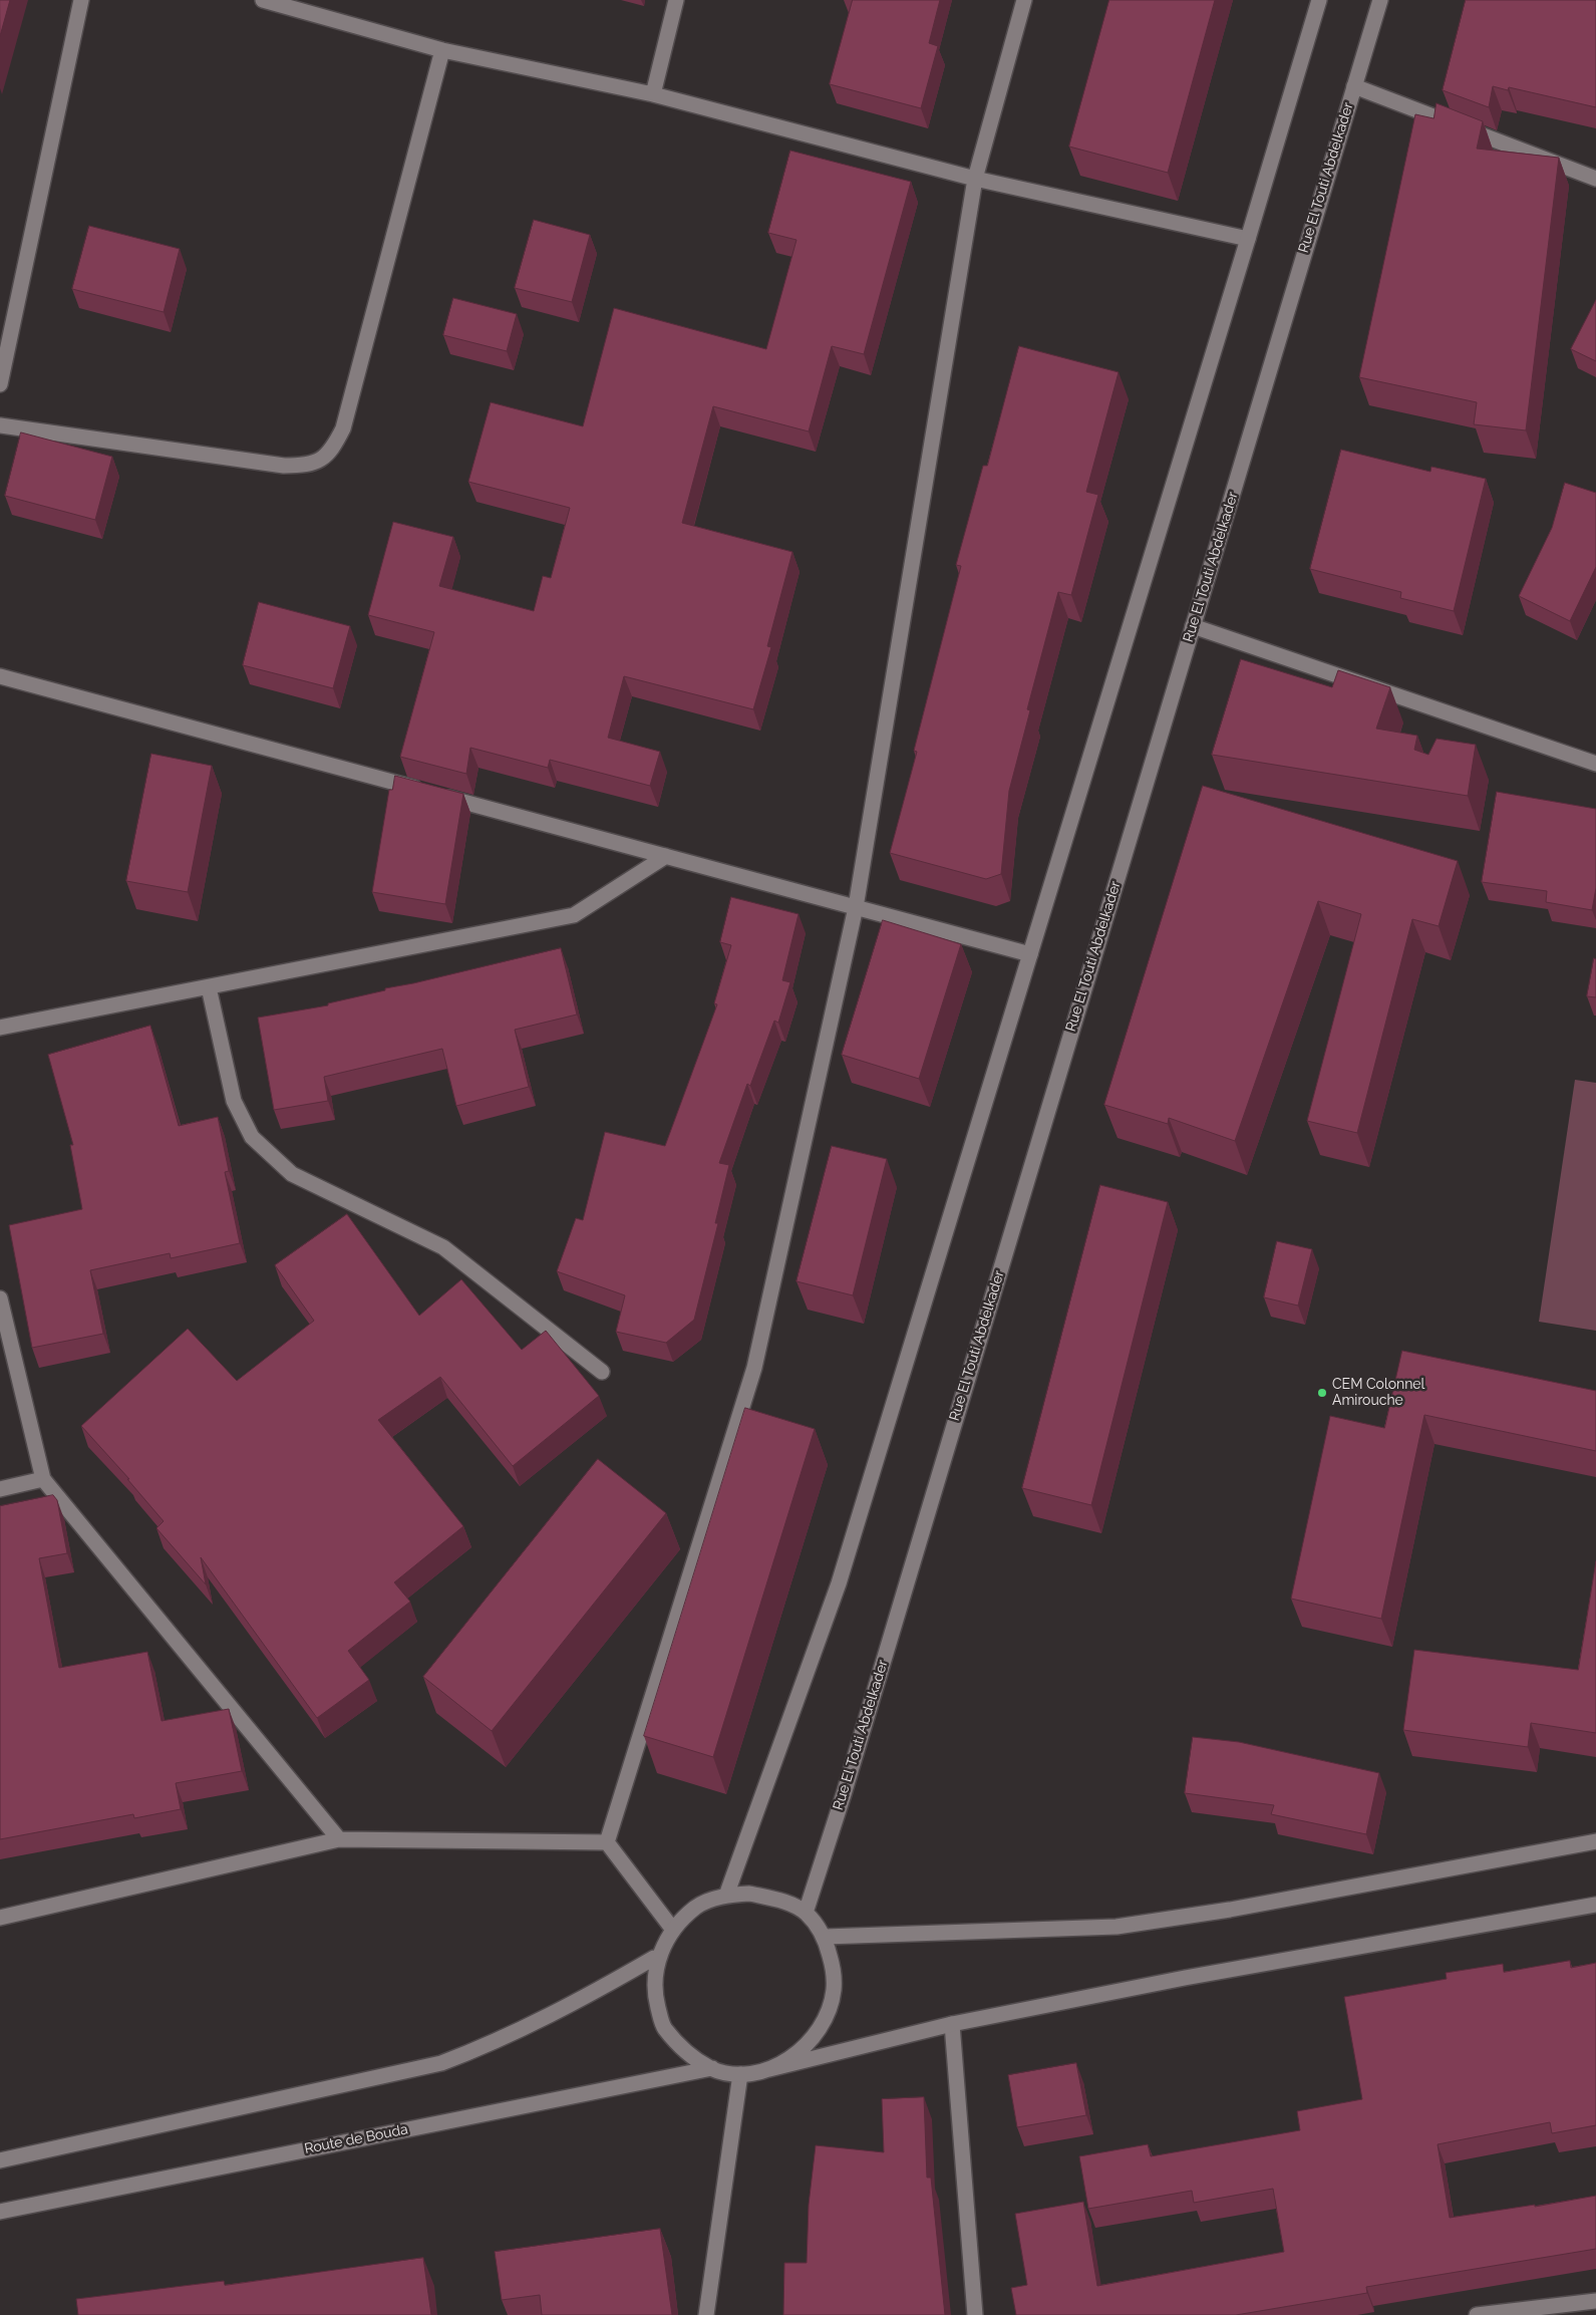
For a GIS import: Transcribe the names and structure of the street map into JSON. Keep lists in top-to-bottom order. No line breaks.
{"streets":{"street":["Rue El Touti Abdelkader","Route de Bouda"]},"places":["CEM Colonnel Amirouche"]}
